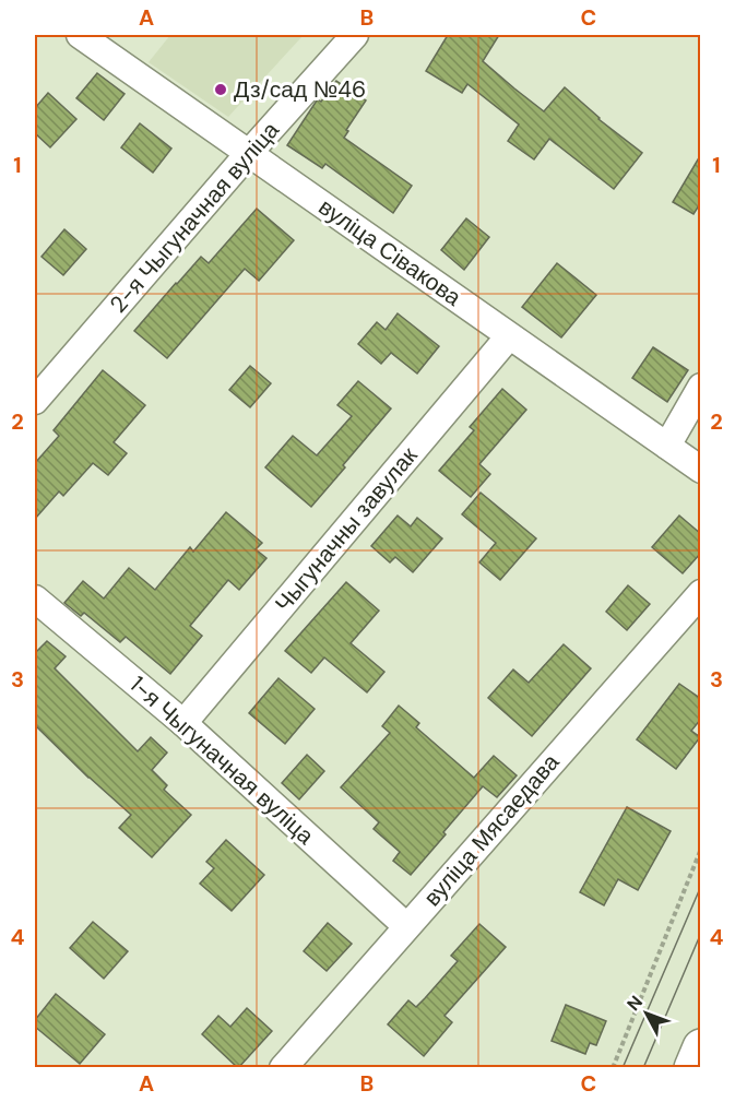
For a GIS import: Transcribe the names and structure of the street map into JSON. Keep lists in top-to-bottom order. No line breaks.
{"streets":{"street":["2-я Чыгуначная вуліца","вуліца Сівакова","Чыгуначны завулак","1-я Чыгуначная вуліца","вуліца Мясаедава"]},"crossings":[["2-я Чыгуначная вуліца","вуліца Сівакова"],["вуліца Сівакова","Чыгуначны завулак"],["Чыгуначны завулак","1-я Чыгуначная вуліца"],["1-я Чыгуначная вуліца","вуліца Мясаедава"]],"places":["Дз/сад №46"],"north":"top left","grid":{"columns":["A","B","C"],"rows":["1","2","3","4"]}}
